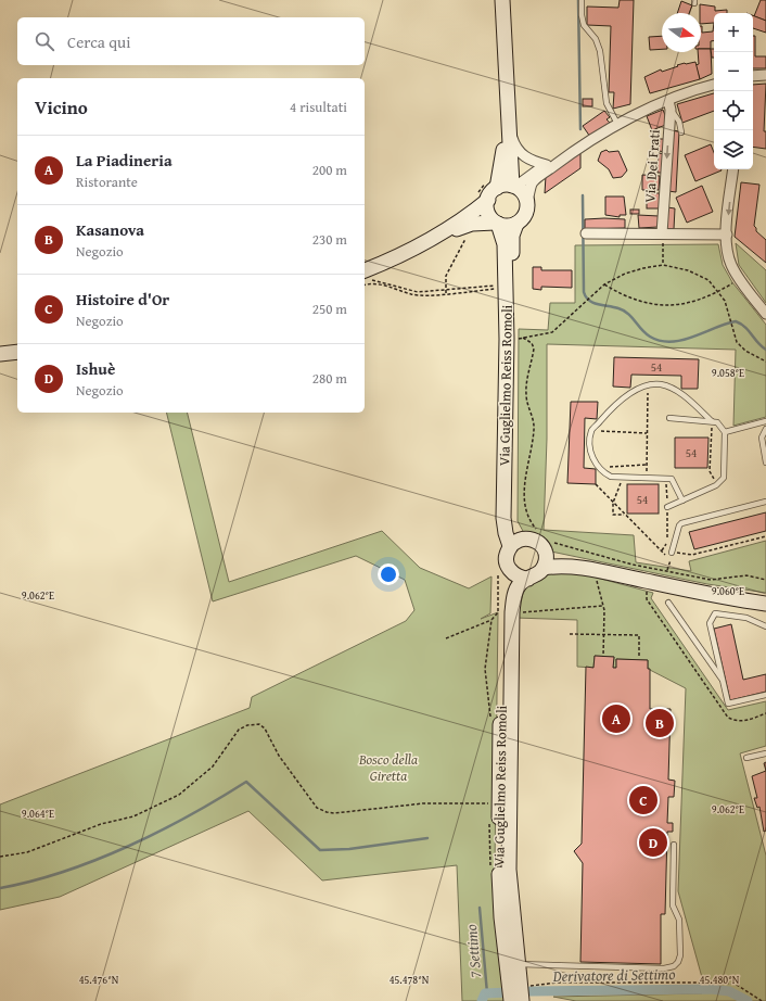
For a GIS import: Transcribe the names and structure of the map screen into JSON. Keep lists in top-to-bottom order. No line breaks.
{"streets":{"street":["Via Dei Frati","Via Guglielmo Reiss Romoli"]},"water":["7 Settimo","Derivatore di Settimo"],"parks":["Bosco della Giretta"],"house_numbers":["54","54","54"],"north":"right","page":{"map_buttons":["+","−"],"search":"Cerca qui","heading":["Vicino","4 risultati"],"list":[{"mark":"A","name":"La Piadineria","note":"Ristorante","value":"200 m"},{"mark":"B","name":"Kasanova","note":"Negozio","value":"230 m"},{"mark":"C","name":"Histoire d'Or","note":"Negozio","value":"250 m"},{"mark":"D","name":"Ishuè","note":"Negozio","value":"280 m"}],"pins":["A","B","C","D"]},"coordinates":["9.058°E","9.060°E","9.062°E","9.064°E","45.476°N","45.478°N","45.480°N"]}
